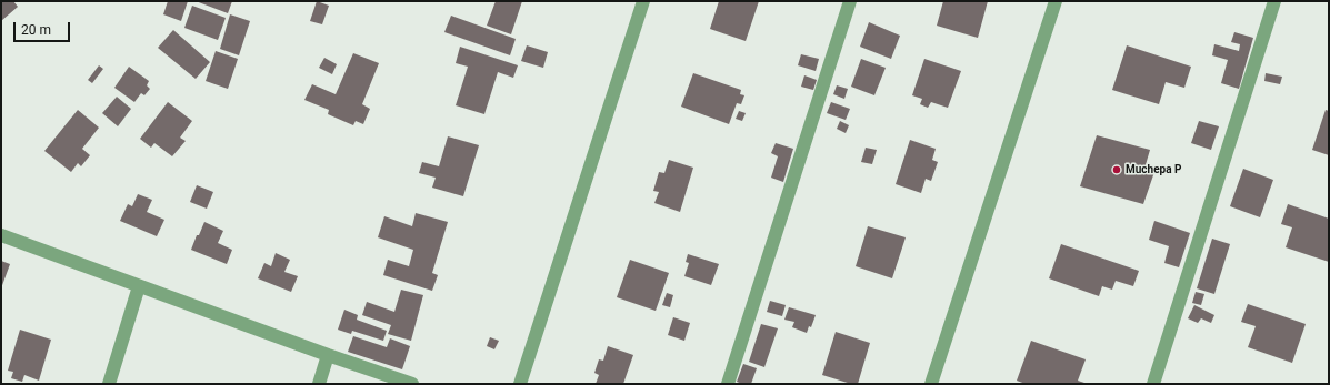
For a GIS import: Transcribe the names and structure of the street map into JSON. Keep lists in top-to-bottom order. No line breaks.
{"places":["Muchepa P"],"scale_bar":"20 m"}
